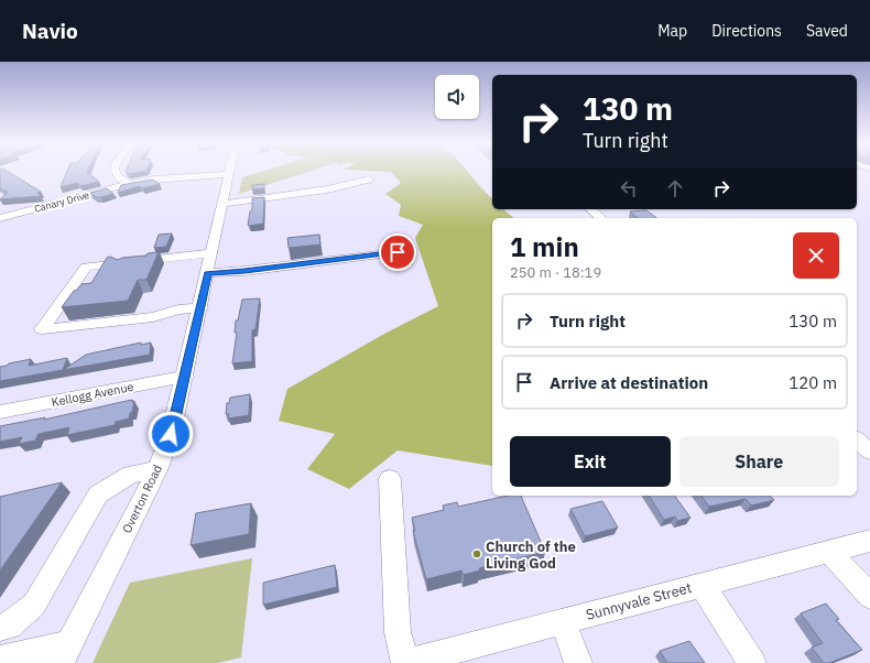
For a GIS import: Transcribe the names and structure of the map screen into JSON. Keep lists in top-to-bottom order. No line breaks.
{"streets":{"street":["Canary Drive","Kellogg Avenue","Overton Road","Sunnyvale Street"]},"crossings":[["Canary Drive","Overton Road"],["Kellogg Avenue","Overton Road"]],"places":["Church of the Living God"],"page":{"header":"Navio","nav":["Map","Directions","Saved"],"turn":["130 m","Turn right"],"heading":["1 min","250 m · 18:19"],"list":[{"name":"Turn right","value":"130 m"},{"name":"Arrive at destination","value":"120 m"}],"buttons":["Exit","Share"]}}
